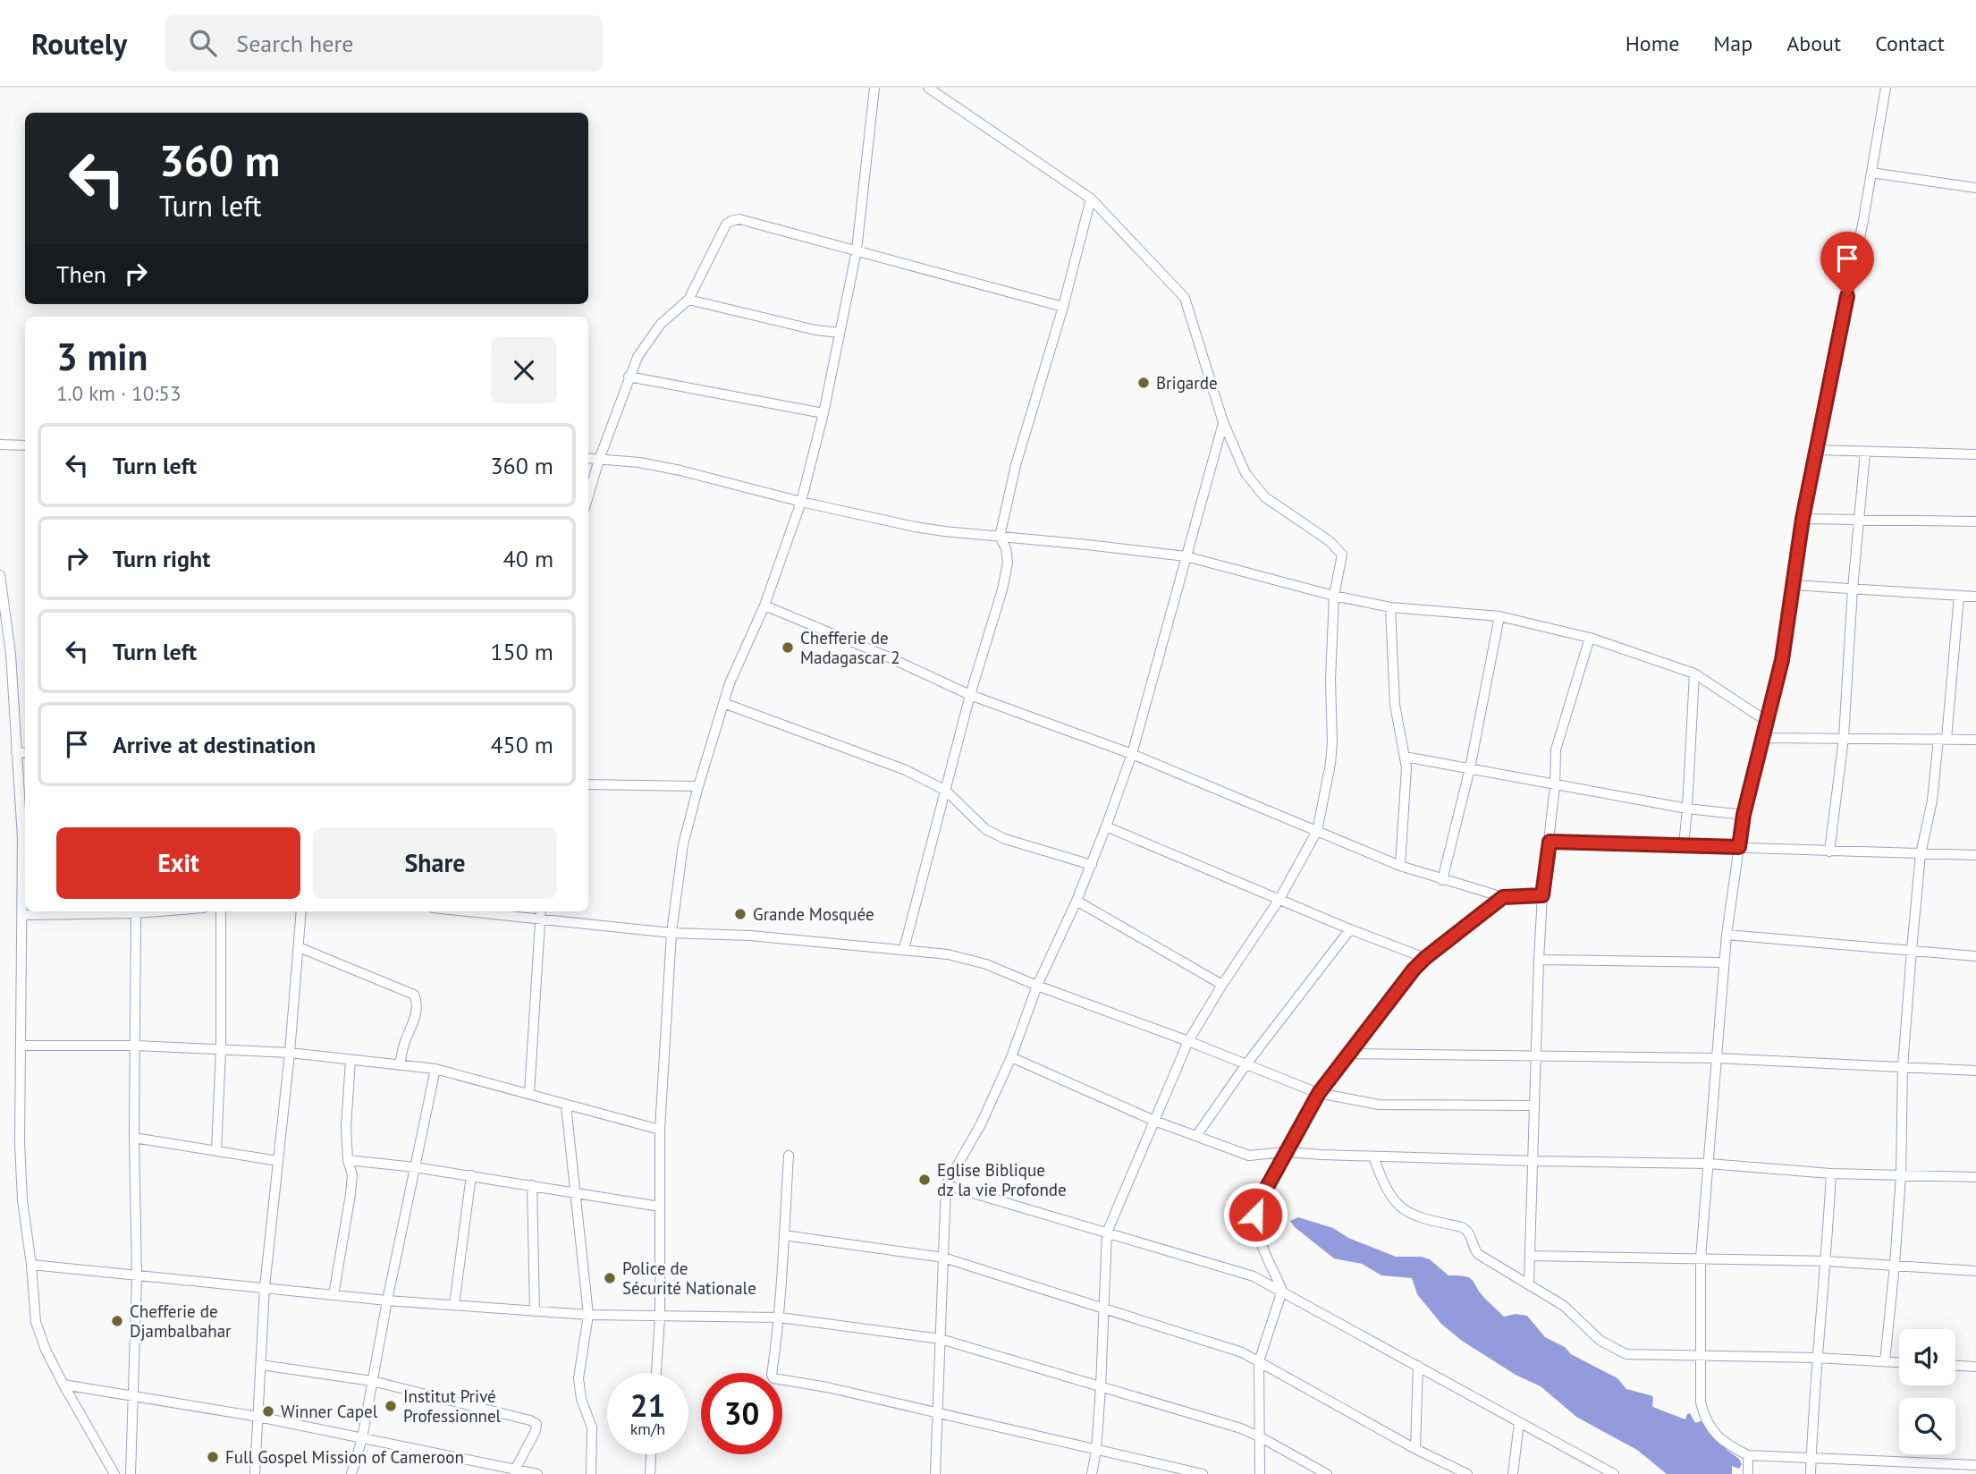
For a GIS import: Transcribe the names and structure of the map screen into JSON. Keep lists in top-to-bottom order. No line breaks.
{"places":["Brigarde","Chefferie de Madagascar 2","Grande Mosquée","Eglise Biblique dz la vie Profonde","Police de Sécurité Nationale","Chefferie de Djambalbahar","Institut Privé Professionnel","Winner Capel","Full Gospel Mission of Cameroon"],"page":{"header":"Routely","search":"Search here","nav":["Home","Map","About","Contact"],"turn":["360 m","Turn left"],"then":"Then","heading":["3 min","1.0 km · 10:53"],"list":[{"name":"Turn left","value":"360 m"},{"name":"Turn right","value":"40 m"},{"name":"Turn left","value":"150 m"},{"name":"Arrive at destination","value":"450 m"}],"buttons":["Exit","Share"],"speed":"21 km/h","limit":"30"}}
